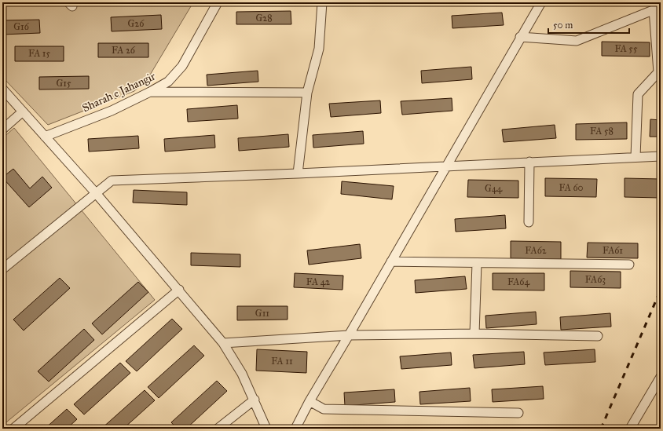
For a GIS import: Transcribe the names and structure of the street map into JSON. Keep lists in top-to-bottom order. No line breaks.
{"streets":{"street":["Sharah e Jahangir"]},"house_numbers":["G28","G26","G16","FA 55","FA 26","FA 15","G15","FA 58","FA 60","G44","FA62","FA61","FA63","FA 42","FA64","G11","FA 11"],"scale_bar":"50 m"}
